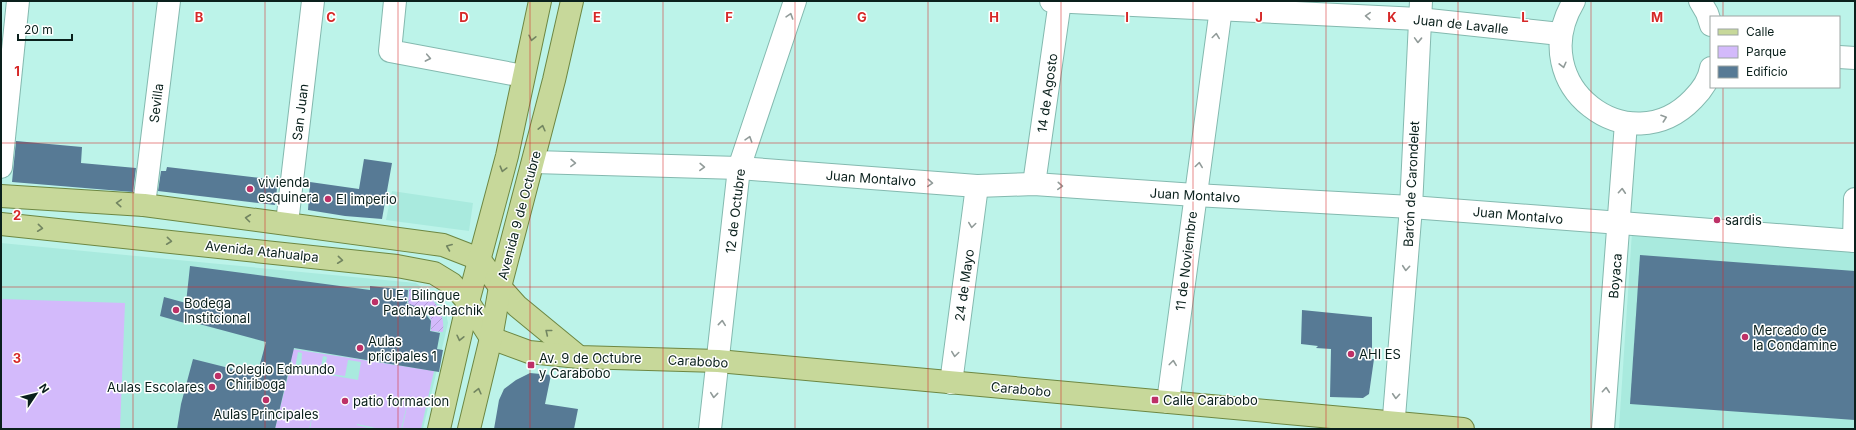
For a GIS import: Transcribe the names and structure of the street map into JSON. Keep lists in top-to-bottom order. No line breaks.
{"streets":{"main road":["Avenida 9 de Octubre","Avenida Atahualpa","Carabobo"],"street":["Juan de Lavalle","14 de Agosto","Sevilla","San Juan","Juan Montalvo","Barón de Carondelet","12 de Octubre","11 de Noviembre","Boyaca","24 de Mayo"]},"crossings":[["Juan de Lavalle","14 de Agosto"],["Juan de Lavalle","Barón de Carondelet"],["Juan de Lavalle","11 de Noviembre"],["14 de Agosto","Juan Montalvo"],["Juan Montalvo","Barón de Carondelet"],["Juan Montalvo","12 de Octubre"],["Juan Montalvo","Avenida 9 de Octubre"],["Juan Montalvo","11 de Noviembre"],["Juan Montalvo","Boyaca"],["Juan Montalvo","24 de Mayo"],["Barón de Carondelet","Carabobo"],["12 de Octubre","Carabobo"],["Avenida 9 de Octubre","Avenida Atahualpa"],["Avenida 9 de Octubre","Carabobo"],["Avenida Atahualpa","Carabobo"],["11 de Noviembre","Carabobo"],["24 de Mayo","Carabobo"]],"one_way":["Juan de Lavalle","Juan Montalvo","Barón de Carondelet","11 de Noviembre","Boyaca","24 de Mayo"],"places":{"other":["vivienda esquinera","El imperio","sardis","U.E. Bilingue Pachayachachik","Bodega Institcional","Mercado de la Condamine","Aulas pricipales 1","AHI ES","Colegio Edmundo Chiriboga","Aulas Escolares","Aulas Principales","patio formacion"],"transit":["Av. 9 de Octubre y Carabobo","Calle Carabobo"]},"legend":["Calle","Parque","Edificio"],"scale_bar":"20 m","north":"top right","grid":{"columns":["B","C","D","E","F","G","H","I","J","K","L","M"],"rows":["1","2","3"]}}
